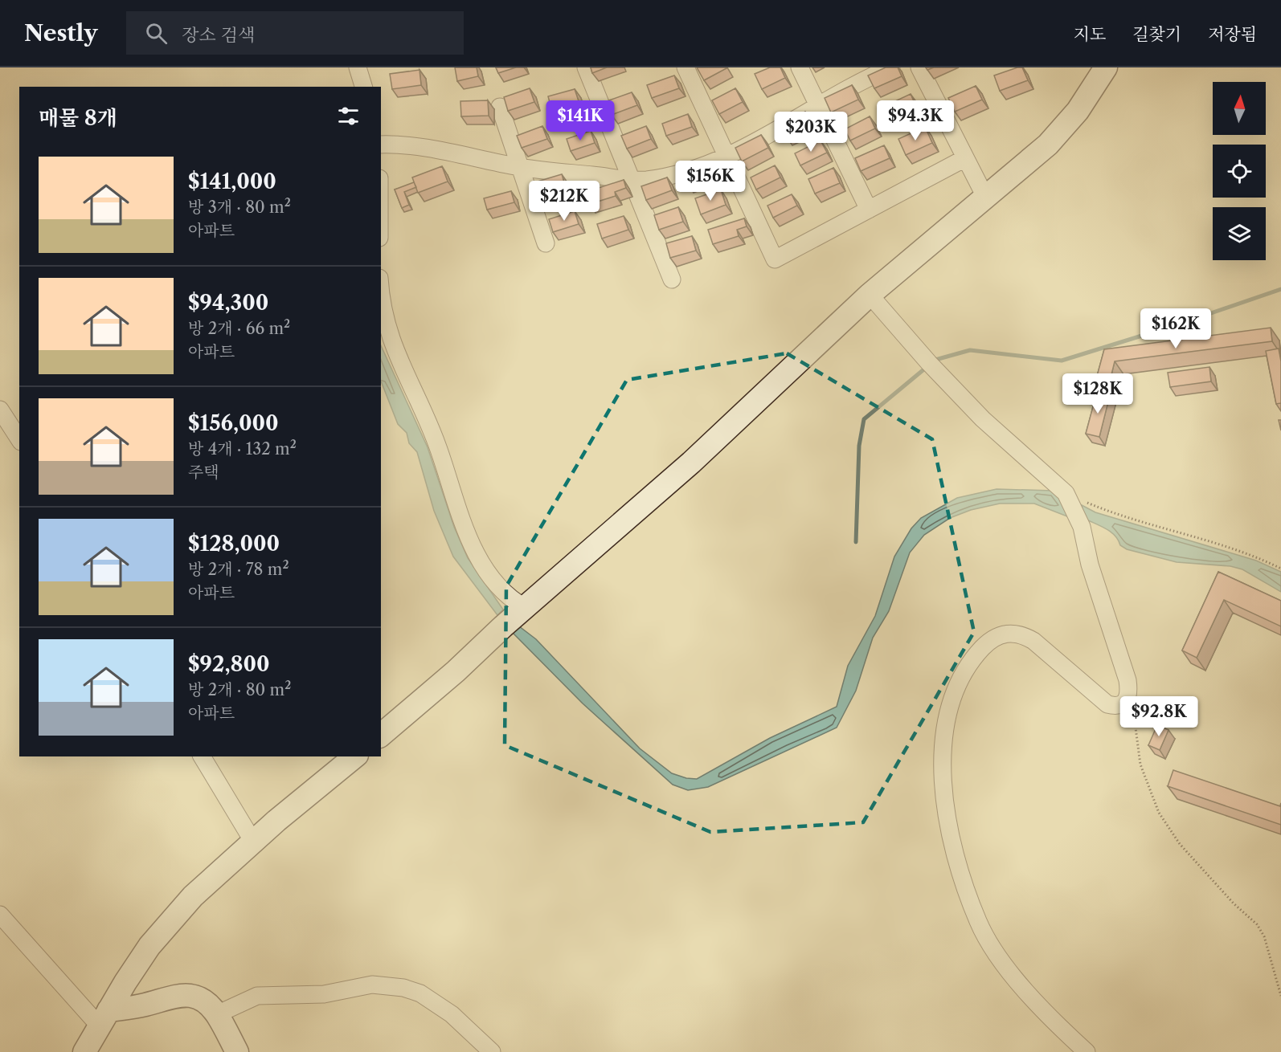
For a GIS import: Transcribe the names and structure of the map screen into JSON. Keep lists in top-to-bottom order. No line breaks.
{"north":"top","page":{"header":"Nestly","search":"장소 검색","nav":["지도","길찾기","저장됨"],"heading":"매물 8개","price":["$141K","$94.3K","$203K","$156K","$212K","$162K","$128K","$92.8K"],"list":[{"name":"$141,000","note":"방 3개 · 80 m² · 아파트"},{"name":"$94,300","note":"방 2개 · 66 m² · 아파트"},{"name":"$156,000","note":"방 4개 · 132 m² · 주택"},{"name":"$128,000","note":"방 2개 · 78 m² · 아파트"},{"name":"$92,800","note":"방 2개 · 80 m² · 아파트"}]}}
